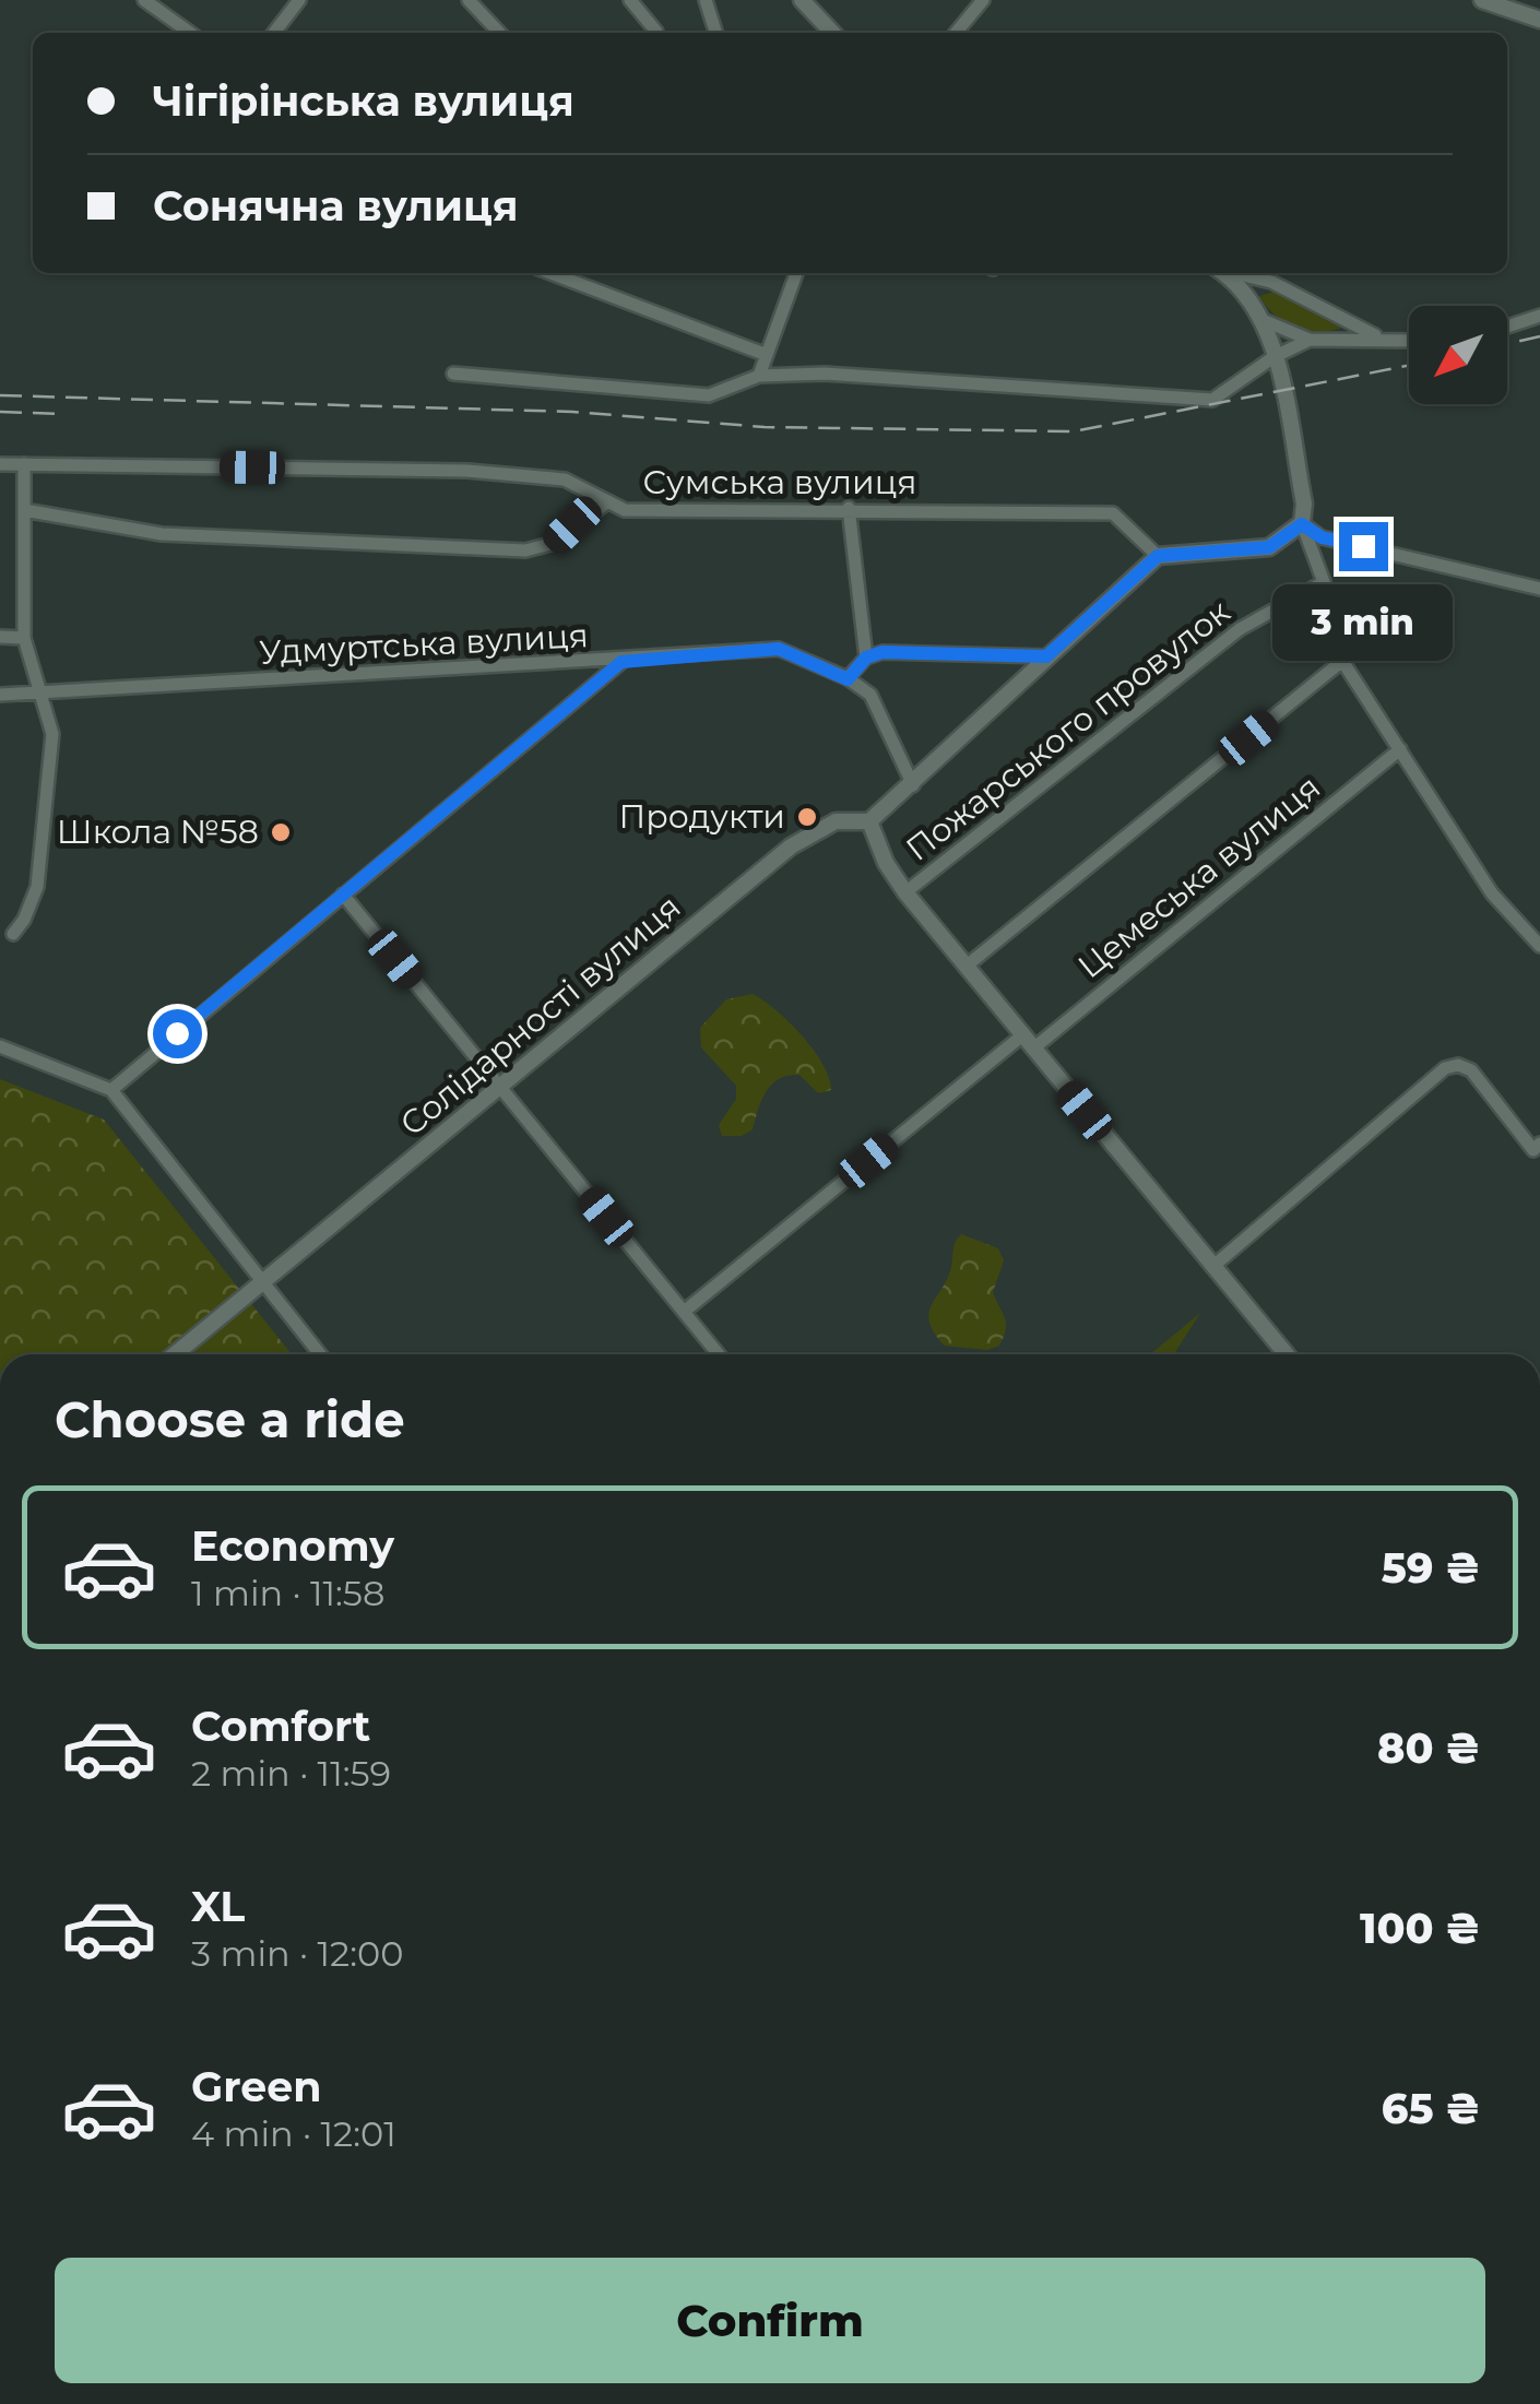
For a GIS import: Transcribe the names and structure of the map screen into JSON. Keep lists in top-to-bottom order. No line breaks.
{"streets":{"street":["Сумська вулиця","Удмуртська вулиця","Пожарського провулок","Цемеська вулиця","Солідарності вулиця"]},"crossings":[["Сумська вулиця","Солідарності вулиця"],["Удмуртська вулиця","Солідарності вулиця"]],"places":["Продукти","Школа №58"],"north":"bottom left","page":{"banner":["Чiгiрiнська вулиця","Сонячна вулиця"],"bubble":"3 min","heading":"Choose a ride","list":[{"name":"Economy","note":"1 min · 11:58","value":"59 ₴"},{"name":"Comfort","note":"2 min · 11:59","value":"80 ₴"},{"name":"XL","note":"3 min · 12:00","value":"100 ₴"},{"name":"Green","note":"4 min · 12:01","value":"65 ₴"}],"buttons":"Confirm"}}
